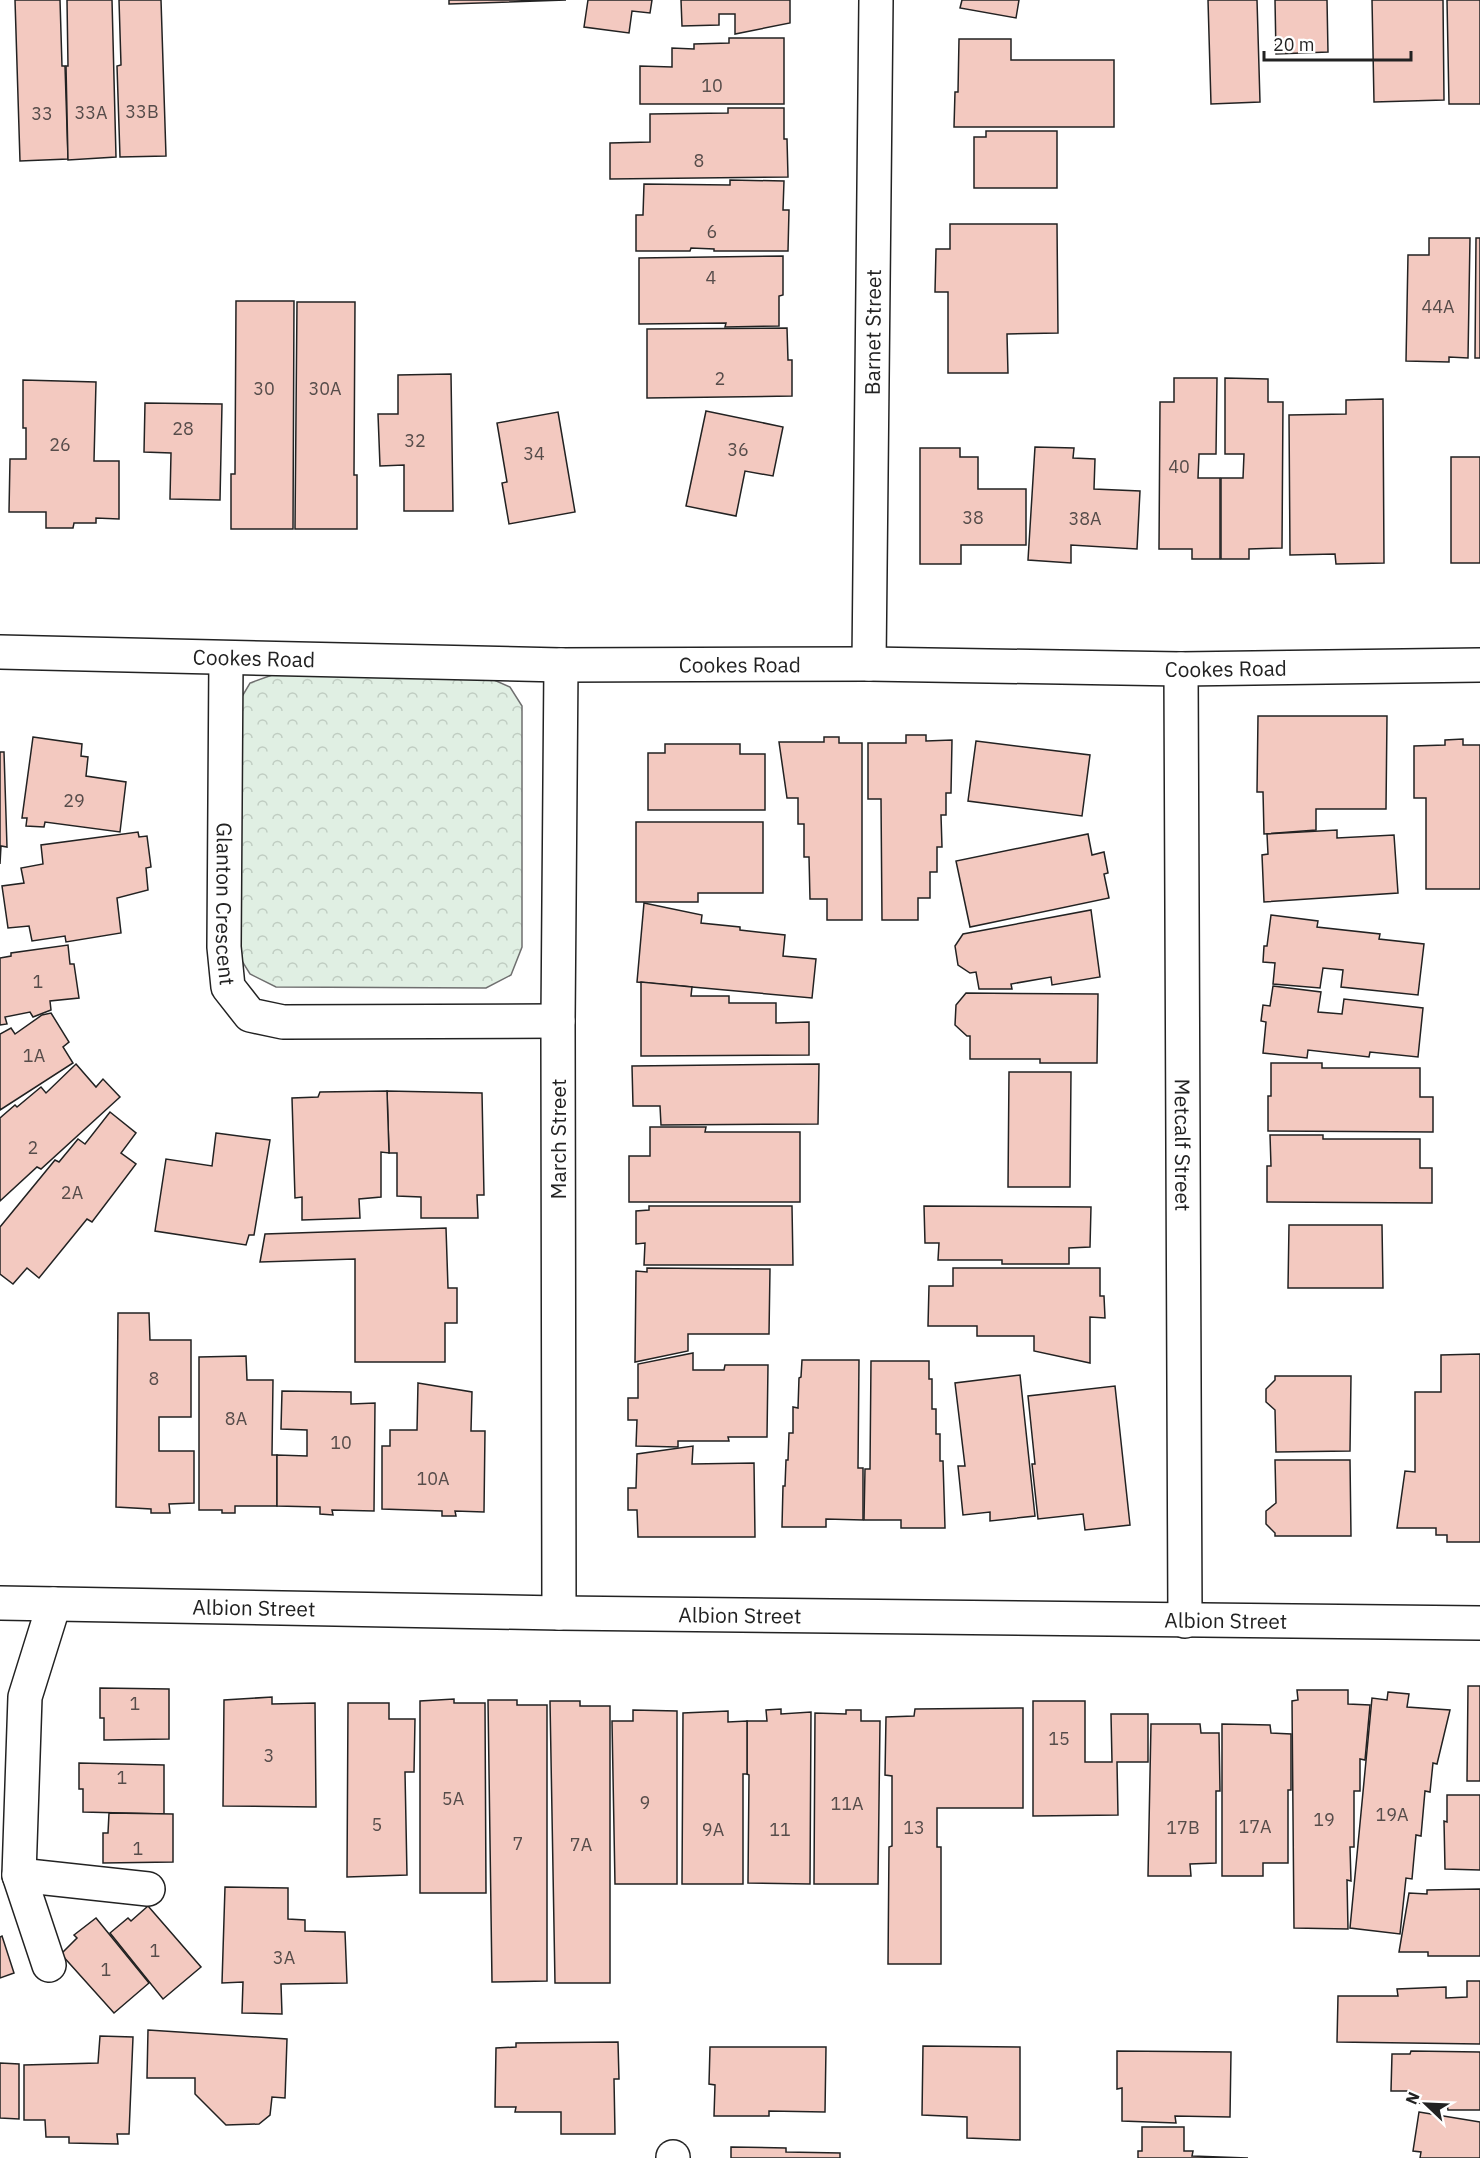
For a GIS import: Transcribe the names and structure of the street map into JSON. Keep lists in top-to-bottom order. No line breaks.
{"streets":{"street":["Barnet Street","Cookes Road","Glanton Crescent","March Street","Metcalf Street","Albion Street"]},"crossings":[["Barnet Street","Cookes Road"],["Cookes Road","Glanton Crescent"],["Cookes Road","March Street"],["Cookes Road","Metcalf Street"],["Glanton Crescent","March Street"],["March Street","Albion Street"],["Metcalf Street","Albion Street"]],"house_numbers":["10","33B","33A","33","8","6","4","44A","2","30","30A","28","32","26","36","34","40","38","38A","29","1","1A","2","2A","8","8A","10","10A","1","15","3","1","5A","9","11A","19A","19","5","17A","13","17B","9A","11","7","7A","1","1","3A","1"],"scale_bar":"20 m","north":"top left"}
